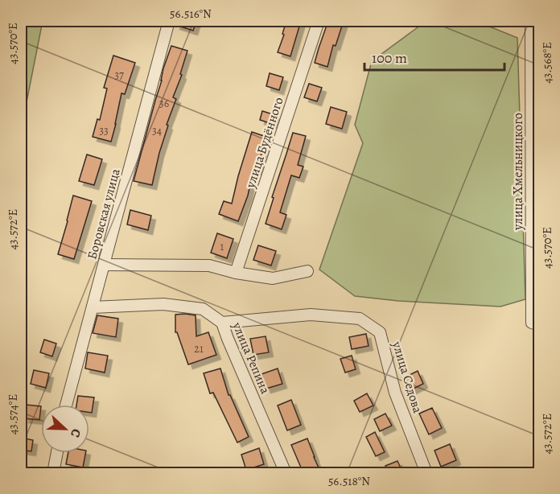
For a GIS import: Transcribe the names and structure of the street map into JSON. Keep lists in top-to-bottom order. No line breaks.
{"streets":{"street":["улица Будённого","улица Хмельницкого","Боровская улица","улица Репина","улица Седова"]},"crossings":[["Боровская улица","улица Репина"],["улица Репина","улица Седова"]],"house_numbers":["37","36","33","34","1","21"],"scale_bar":"100 m","north":"right","coordinates":["56.516°N","43.570°E","43.568°E","43.572°E","43.574°E","56.518°N"]}
